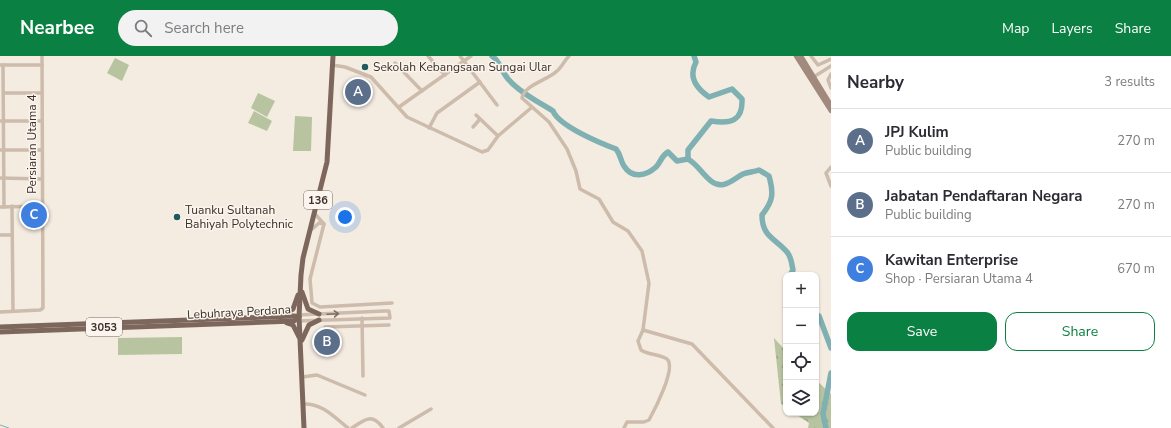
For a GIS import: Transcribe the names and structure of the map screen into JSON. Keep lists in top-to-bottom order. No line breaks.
{"streets":{"main road":["136","Lebuhraya Perdana","3053"],"street":["Persiaran Utama 4"]},"crossings":[["136","Lebuhraya Perdana"]],"places":["Sekolah Kebangsaan Sungai Ular","Tuanku Sultanah Bahiyah Polytechnic"],"page":{"header":"Nearbee","search":"Search here","nav":["Map","Layers","Share"],"heading":["Nearby","3 results"],"pins":["A","C","B"],"list":[{"mark":"A","name":"JPJ Kulim","note":"Public building","value":"270 m"},{"mark":"B","name":"Jabatan Pendaftaran Negara","note":"Public building","value":"270 m"},{"mark":"C","name":"Kawitan Enterprise","note":"Shop · Persiaran Utama 4","value":"670 m"}],"map_buttons":["+","−"],"buttons":["Save","Share"]}}
